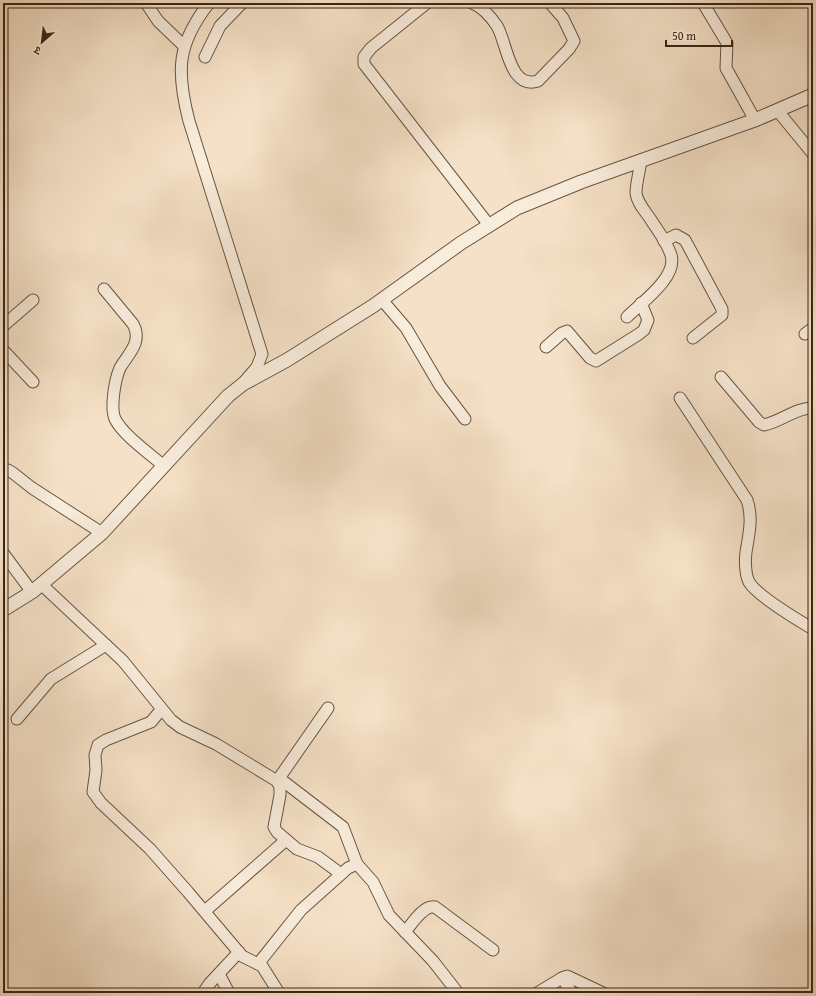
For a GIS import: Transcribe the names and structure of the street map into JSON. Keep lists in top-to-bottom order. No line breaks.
{"scale_bar":"50 m","north":"bottom left"}
